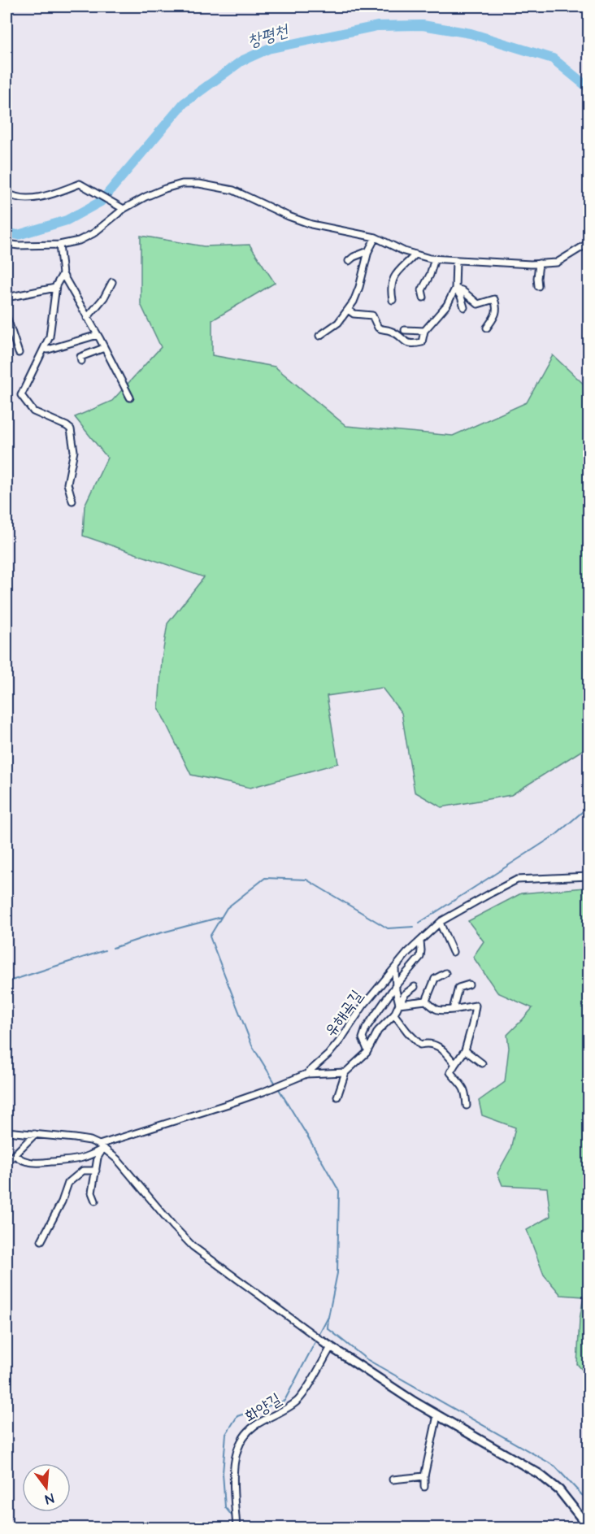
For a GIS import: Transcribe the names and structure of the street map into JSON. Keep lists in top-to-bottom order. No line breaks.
{"streets":{"street":["유해곡길","화양길"]},"water":["창평천"],"north":"bottom"}
